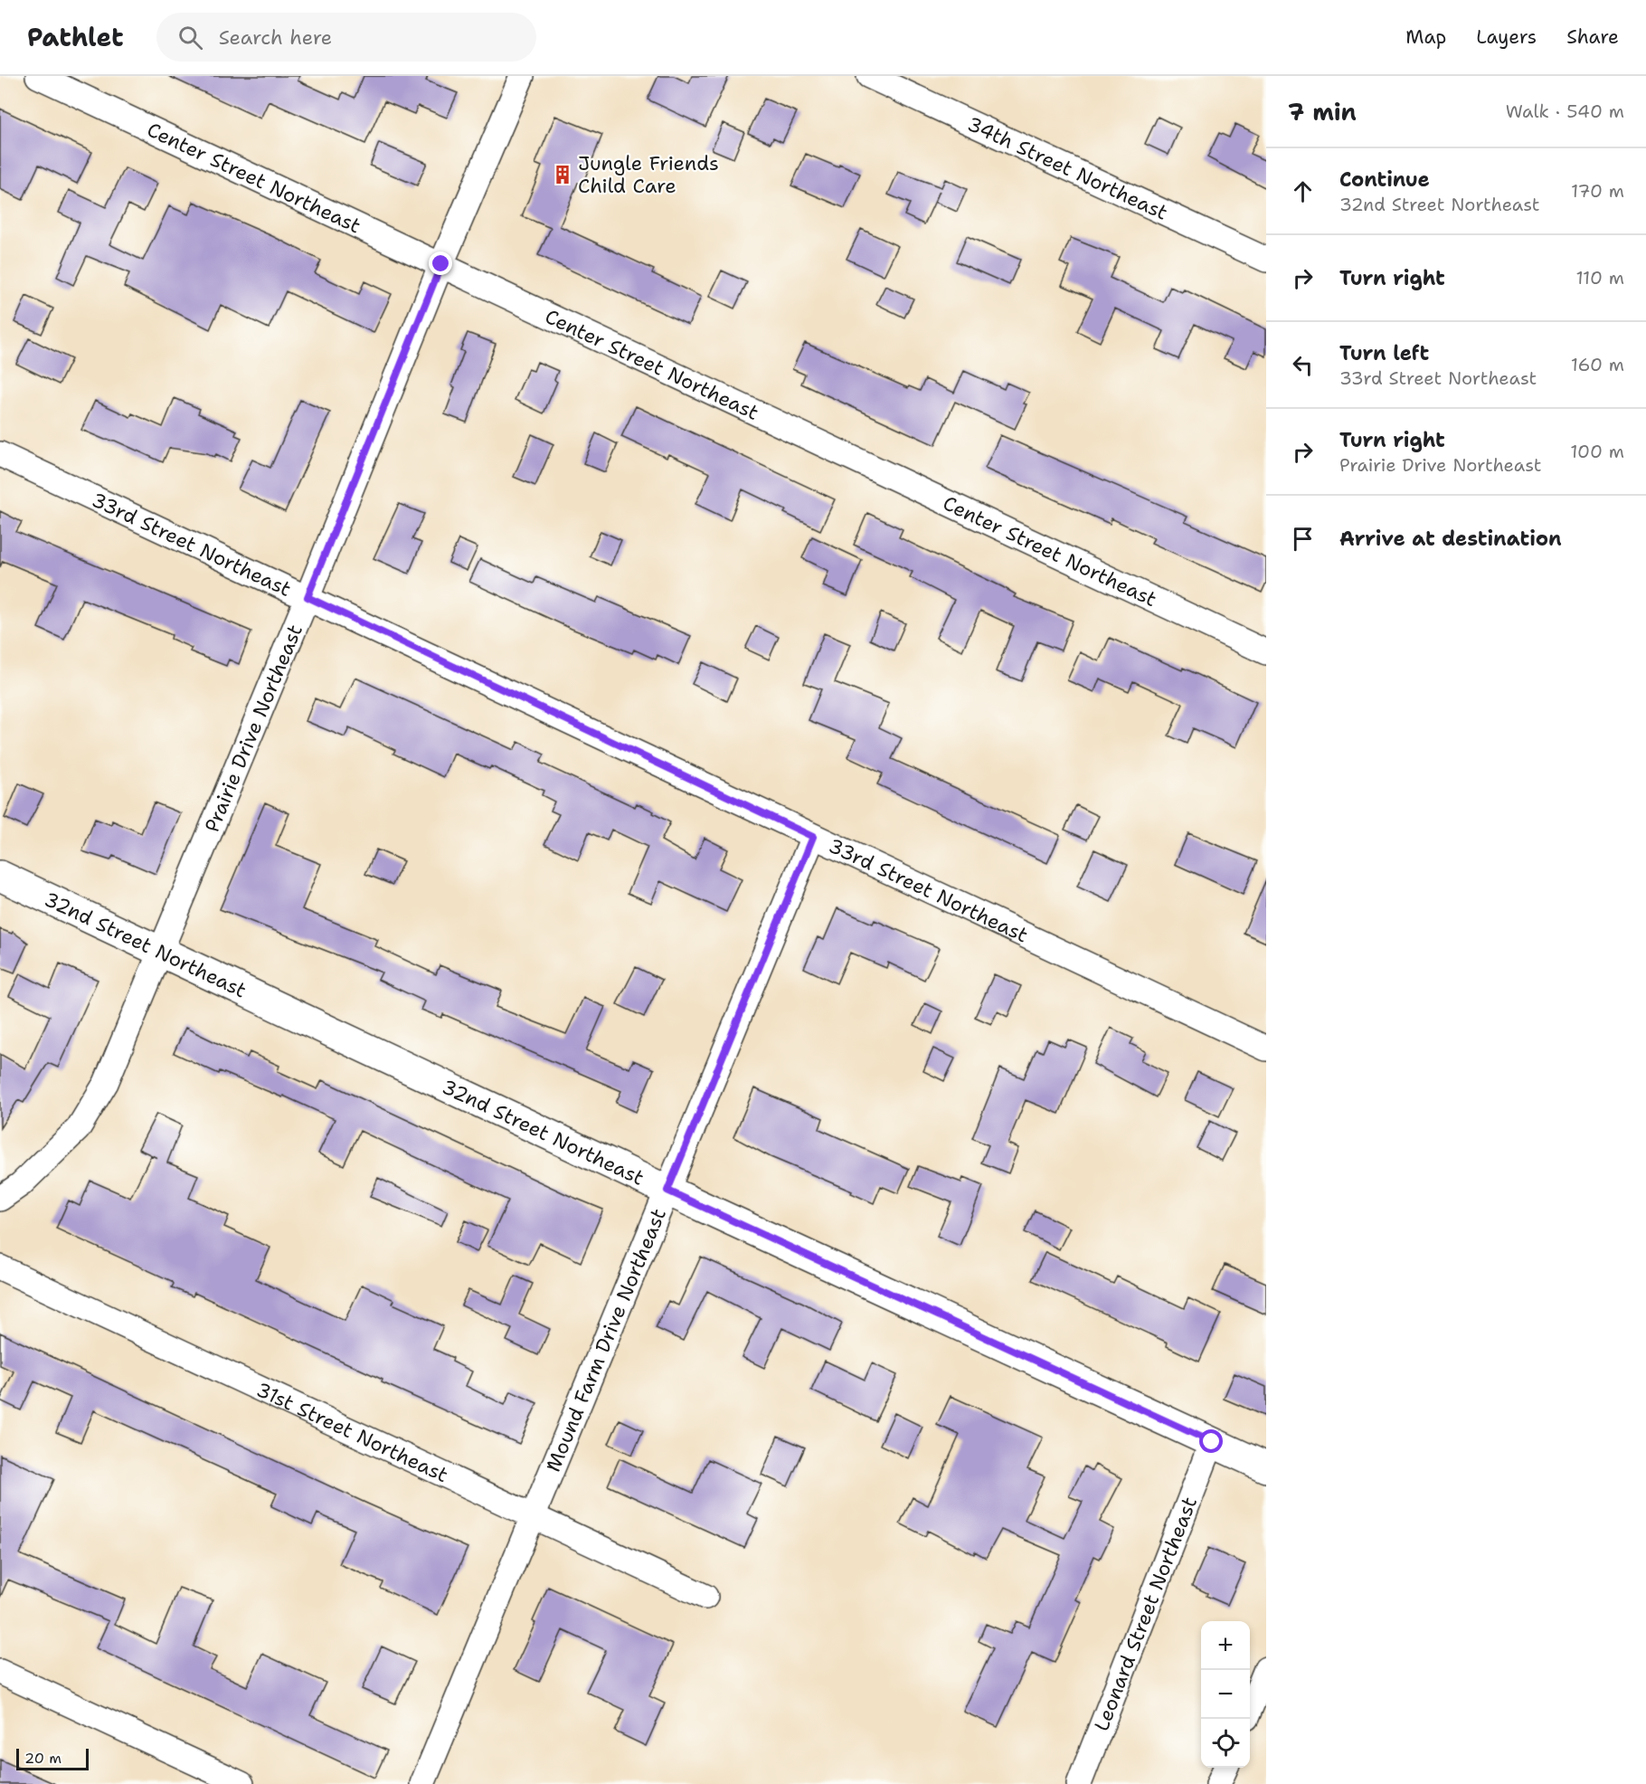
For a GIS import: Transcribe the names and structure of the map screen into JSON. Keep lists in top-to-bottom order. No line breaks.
{"streets":{"main road":["32nd Street Northeast"],"street":["34th Street Northeast","Center Street Northeast","33rd Street Northeast","Prairie Drive Northeast","Mound Farm Drive Northeast","31st Street Northeast","Leonard Street Northeast"]},"crossings":[["Center Street Northeast","Prairie Drive Northeast"],["33rd Street Northeast","Prairie Drive Northeast"],["33rd Street Northeast","Mound Farm Drive Northeast"],["Prairie Drive Northeast","32nd Street Northeast"],["32nd Street Northeast","Mound Farm Drive Northeast"],["32nd Street Northeast","Leonard Street Northeast"],["Mound Farm Drive Northeast","31st Street Northeast"]],"places":{"building":["Jungle Friends Child Care"]},"scale_bar":"20 m","page":{"header":"Pathlet","search":"Search here","nav":["Map","Layers","Share"],"heading":["7 min","Walk · 540 m"],"list":[["Continue","32nd Street Northeast","170 m"],["Turn right","110 m"],["Turn left","33rd Street Northeast","160 m"],["Turn right","Prairie Drive Northeast","100 m"],"Arrive at destination"],"map_buttons":["+","−"],"scale":"20 m"}}
